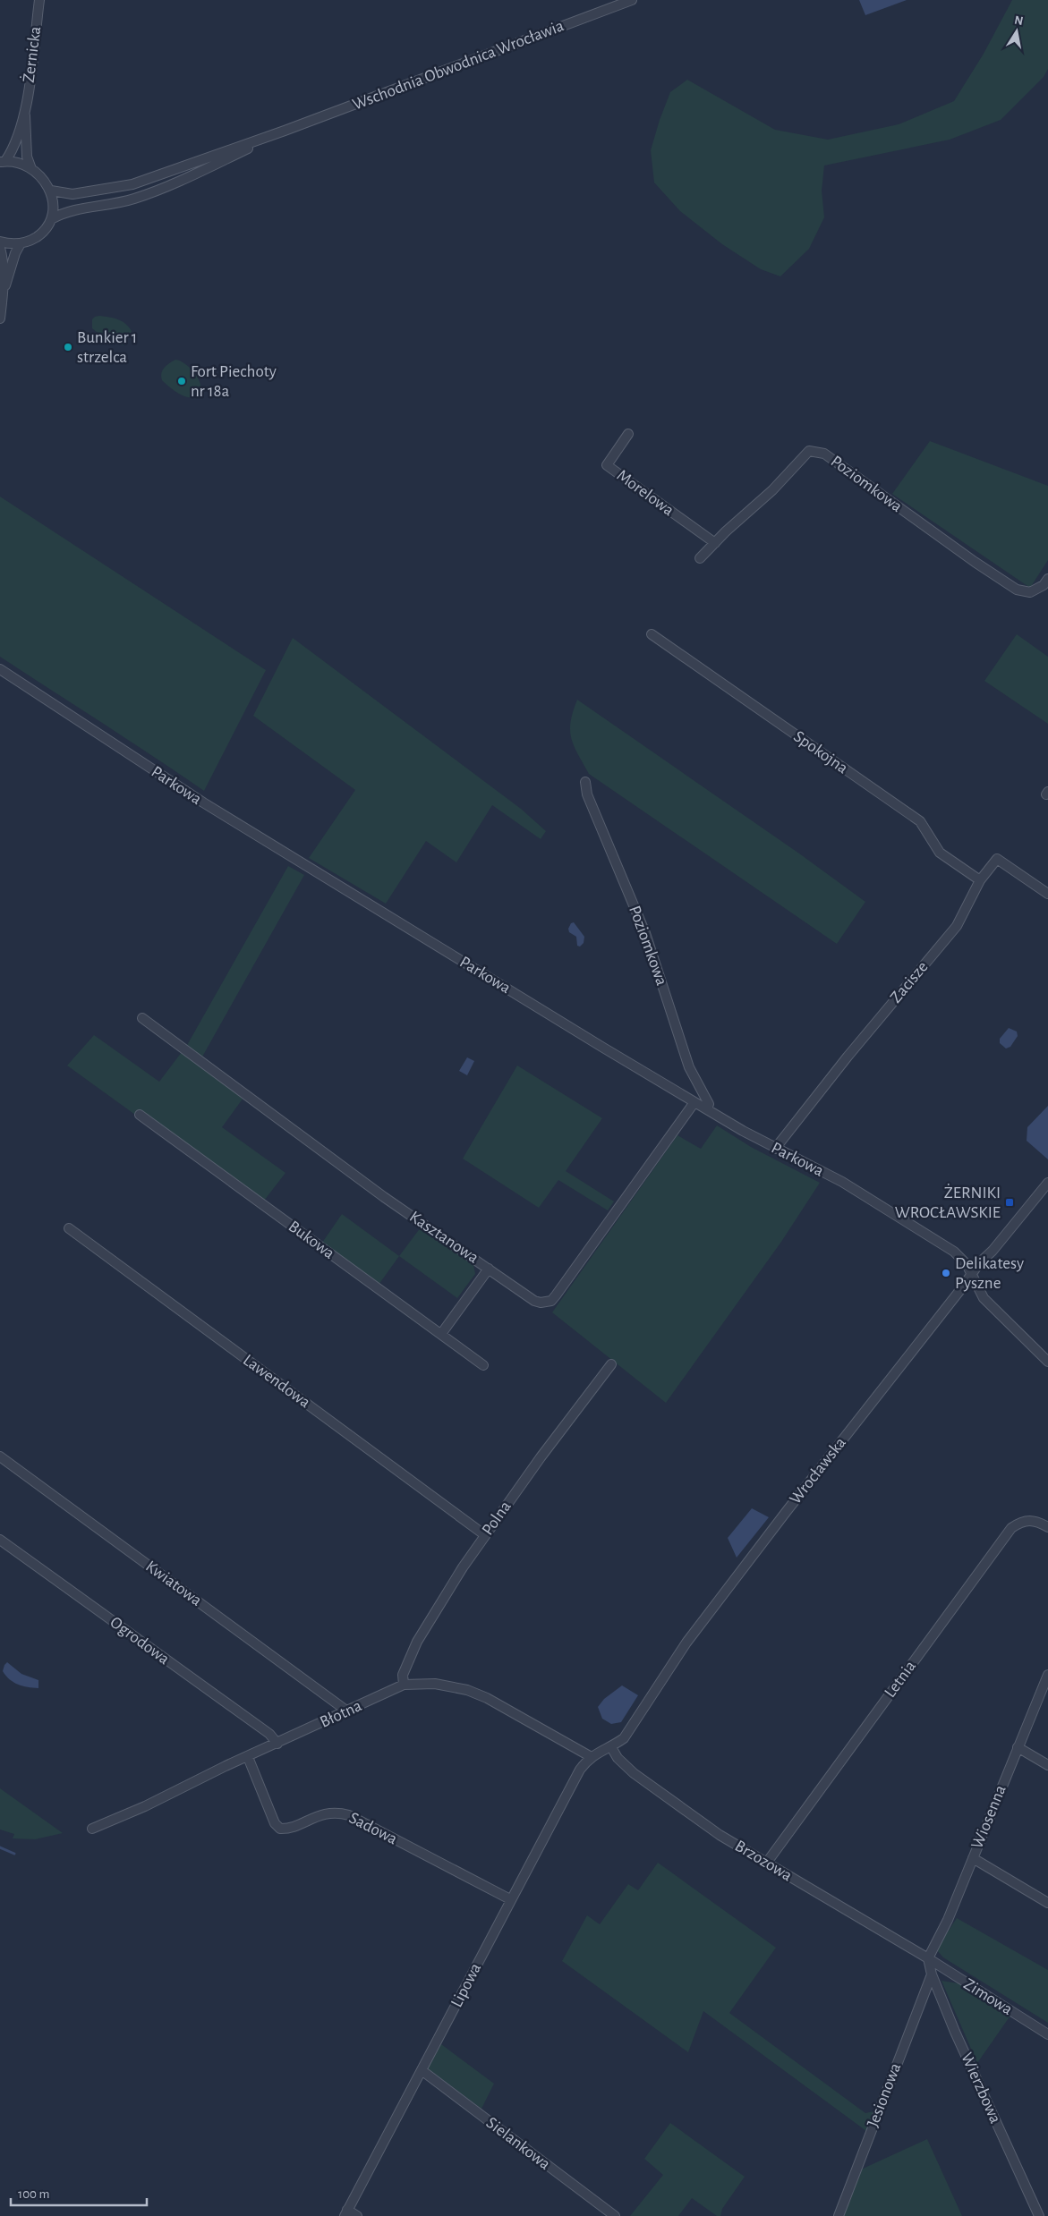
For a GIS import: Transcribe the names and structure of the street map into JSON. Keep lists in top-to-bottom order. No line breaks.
{"streets":{"street":["Żernicka","Wschodnia Obwodnica Wrocławia","Poziomkowa","Morelowa","Spokojna","Parkowa","Zacisze","Kasztanowa","Bukowa","Lawendowa","Wrocławska","Polna","Kwiatowa","Ogrodowa","Letnia","Błotna","Wiosenna","Sadowa","Brzozowa","Lipowa","Zimowa","Wierzbowa","Jesionowa","Sielankowa"]},"crossings":[["Poziomkowa","Morelowa"],["Poziomkowa","Parkowa"],["Spokojna","Zacisze"],["Parkowa","Zacisze"],["Parkowa","Kasztanowa"],["Parkowa","Wrocławska"],["Lawendowa","Polna"],["Wrocławska","Błotna"],["Wrocławska","Brzozowa"],["Wrocławska","Lipowa"],["Polna","Błotna"],["Kwiatowa","Błotna"],["Ogrodowa","Błotna"],["Letnia","Brzozowa"],["Błotna","Sadowa"],["Błotna","Lipowa"],["Wiosenna","Brzozowa"],["Wiosenna","Zimowa"],["Wiosenna","Wierzbowa"],["Sadowa","Lipowa"],["Brzozowa","Zimowa"],["Brzozowa","Wierzbowa"],["Lipowa","Sielankowa"],["Zimowa","Wierzbowa"],["Wierzbowa","Jesionowa"]],"places":{"other":["Bunkier 1 strzelca","Fort Piechoty nr 18a","Delikatesy Pyszne"],"transit":["ŻERNIKI WROCŁAWSKIE"]},"scale_bar":"100 m","north":"top"}
